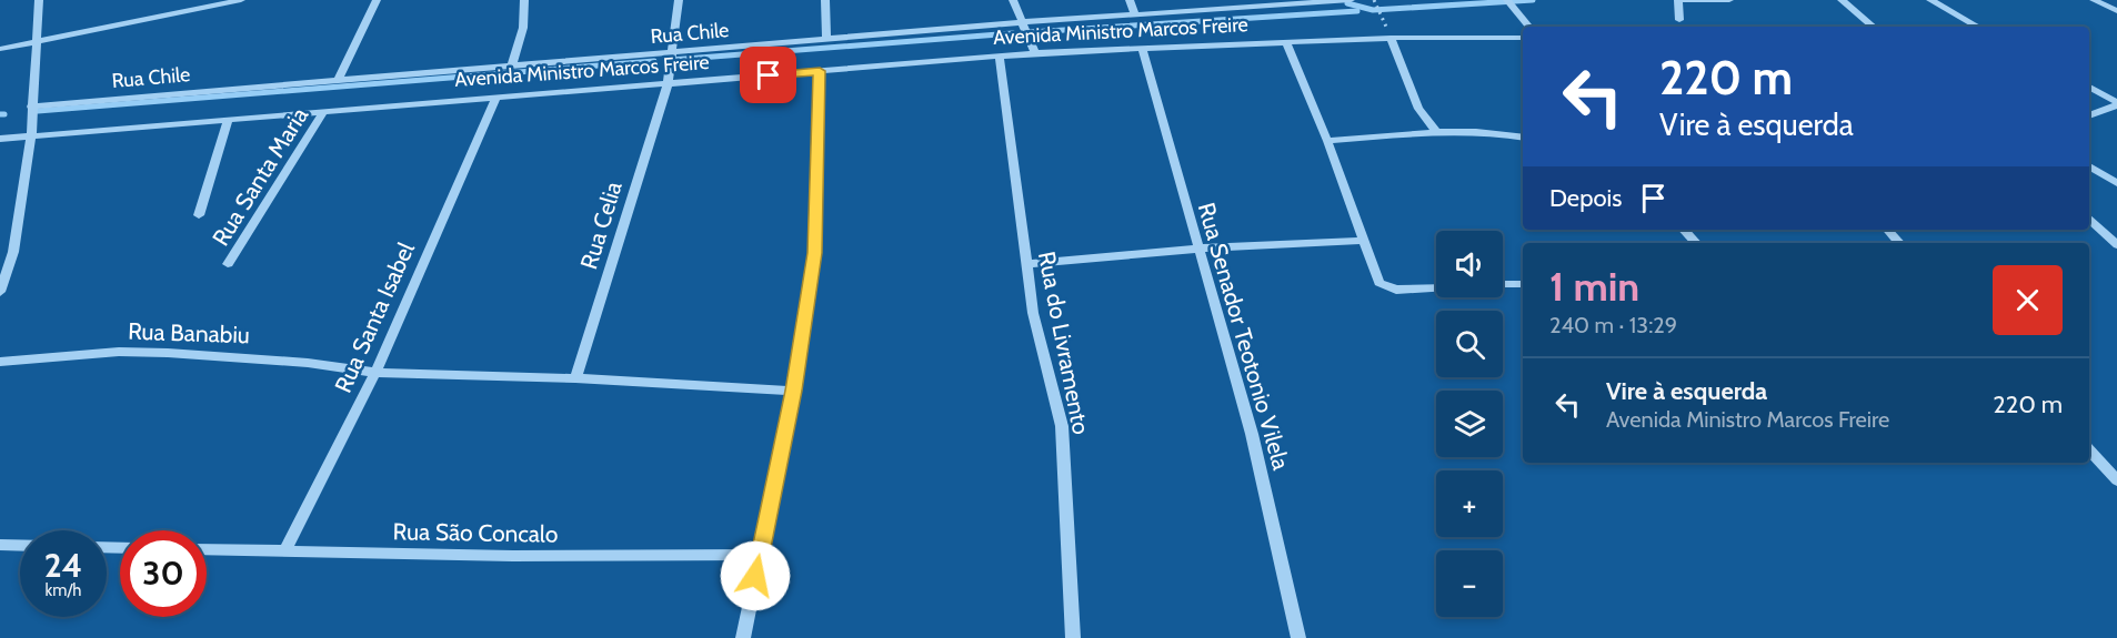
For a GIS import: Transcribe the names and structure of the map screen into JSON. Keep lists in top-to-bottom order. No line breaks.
{"streets":{"street":["Avenida Ministro Marcos Freire","Rua Chile","Rua Santa Maria","Rua Celia","Rua Santa Isabel","Rua Banabiu","Rua Senador Teotonio Vilela","Rua do Livramento","Rua São Concalo"]},"crossings":[["Avenida Ministro Marcos Freire","Rua Santa Maria"],["Avenida Ministro Marcos Freire","Rua Celia"],["Avenida Ministro Marcos Freire","Rua Santa Isabel"],["Avenida Ministro Marcos Freire","Rua Senador Teotonio Vilela"],["Avenida Ministro Marcos Freire","Rua do Livramento"],["Rua Chile","Rua Celia"],["Rua Santa Isabel","Rua Banabiu"],["Rua Santa Isabel","Rua São Concalo"]],"page":{"turn":["220 m","Vire à esquerda"],"then":"Depois","map_buttons":["+","−"],"heading":["1 min","240 m · 13:29"],"list":[{"name":"Vire à esquerda","note":"Avenida Ministro Marcos Freire","value":"220 m"}],"speed":"24 km/h","limit":"30"}}
